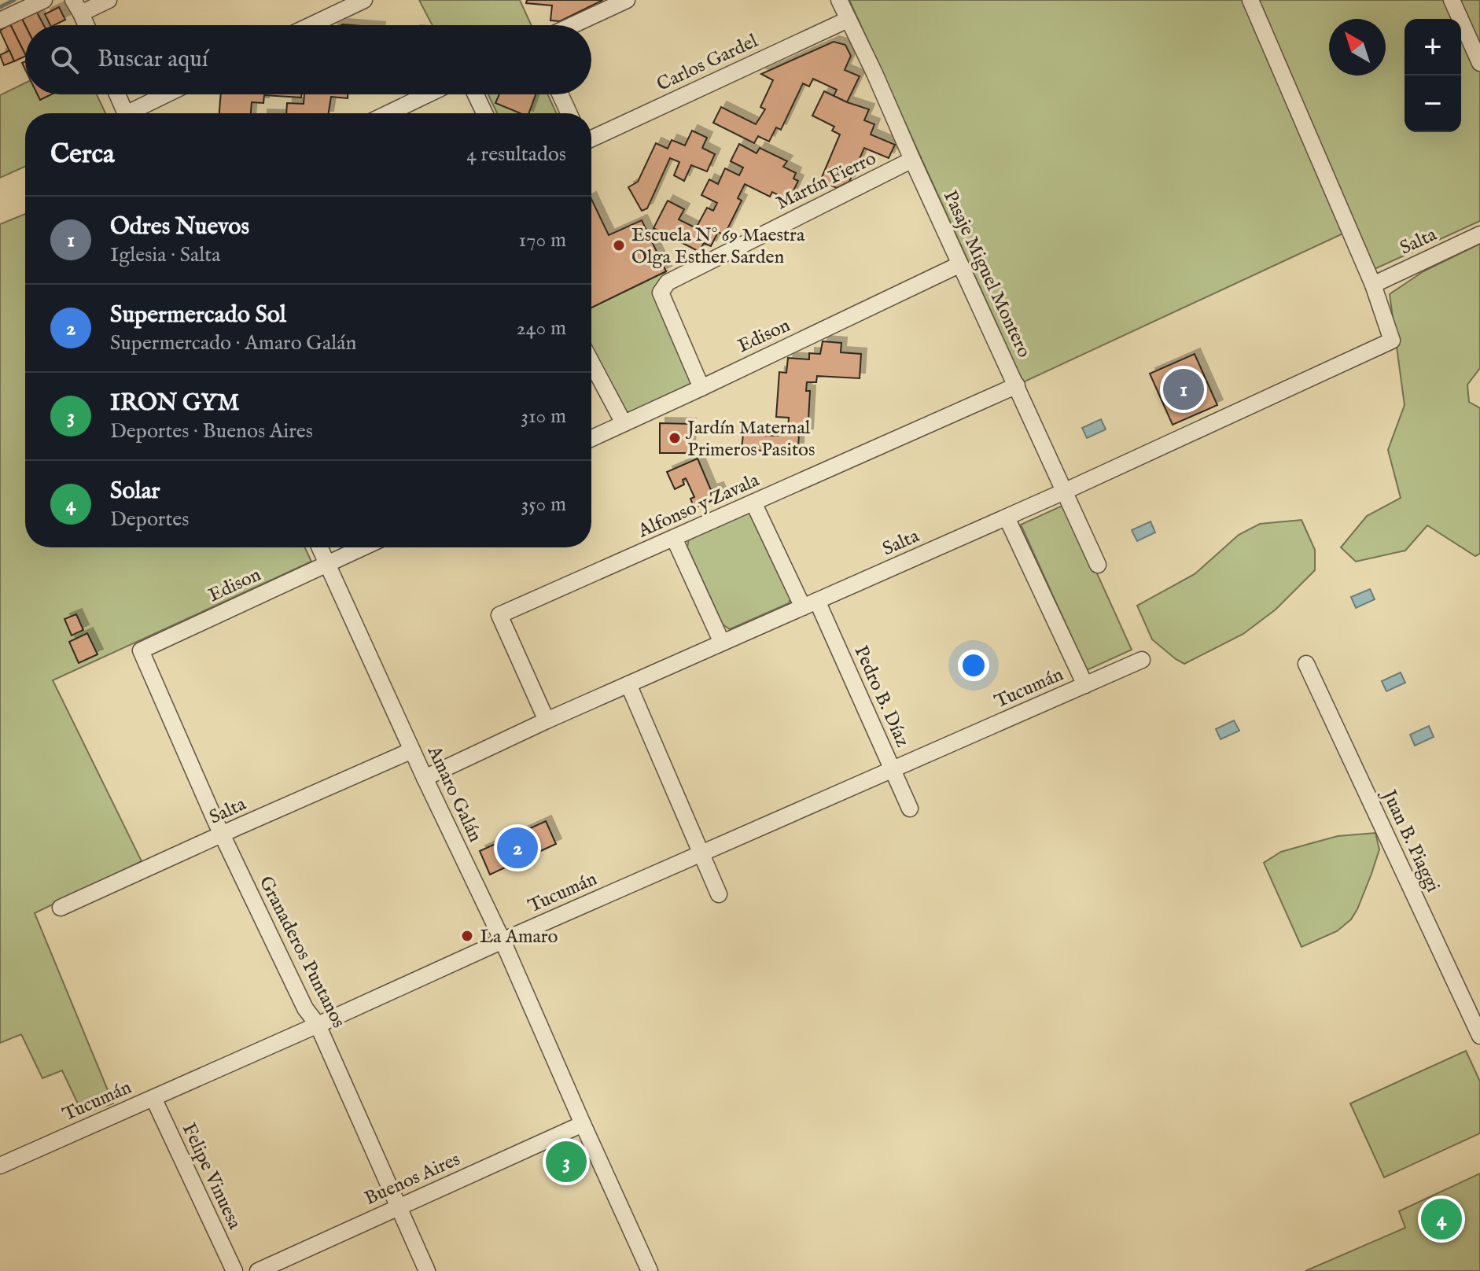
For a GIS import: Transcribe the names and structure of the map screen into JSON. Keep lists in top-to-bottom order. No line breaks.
{"streets":{"street":["Carlos Gardel","Martín Fierro","Salta","Pasaje Miguel Montero","Edison","Alfonso y Zavala","Tucumán","Pedro B. Díaz","Amaro Galán","Juan B. Piaggi","Granaderos Puntanos","Felipe Vinuesa","Buenos Aires"]},"crossings":[["Carlos Gardel","Pasaje Miguel Montero"],["Martín Fierro","Pasaje Miguel Montero"],["Martín Fierro","Edison"],["Salta","Pasaje Miguel Montero"],["Salta","Alfonso y Zavala"],["Salta","Pedro B. Díaz"],["Salta","Amaro Galán"],["Salta","Granaderos Puntanos"],["Pasaje Miguel Montero","Edison"],["Pasaje Miguel Montero","Alfonso y Zavala"],["Edison","Amaro Galán"],["Edison","Granaderos Puntanos"],["Alfonso y Zavala","Pedro B. Díaz"],["Tucumán","Pedro B. Díaz"],["Tucumán","Amaro Galán"],["Tucumán","Granaderos Puntanos"],["Tucumán","Felipe Vinuesa"],["Amaro Galán","Buenos Aires"],["Granaderos Puntanos","Buenos Aires"]],"places":["Escuela N° 69 Maestra Olga Esther Sarden","Jardín Maternal Primeros Pasitos","La Amaro"],"north":"top left","page":{"map_buttons":["+","−"],"search":"Buscar aquí","heading":["Cerca","4 resultados"],"list":[{"mark":"1","name":"Odres Nuevos","note":"Iglesia · Salta","value":"170 m"},{"mark":"2","name":"Supermercado Sol","note":"Supermercado · Amaro Galán","value":"240 m"},{"mark":"3","name":"IRON GYM","note":"Deportes · Buenos Aires","value":"310 m"},{"mark":"4","name":"Solar","note":"Deportes","value":"350 m"}],"pins":["1","2","3","4"]}}
